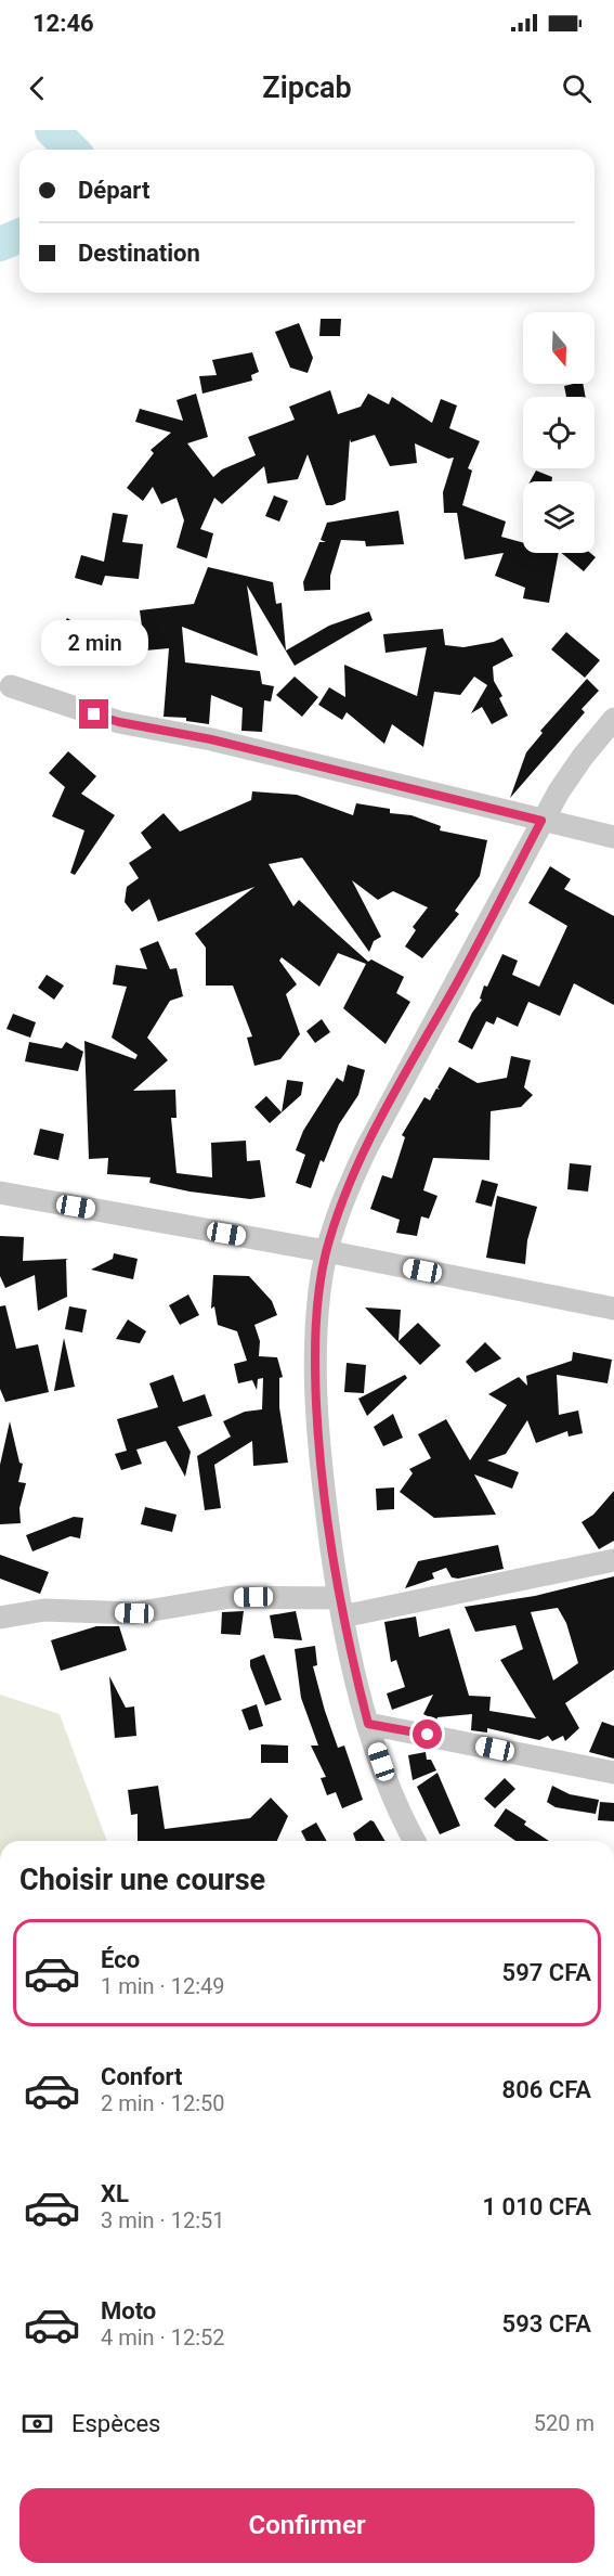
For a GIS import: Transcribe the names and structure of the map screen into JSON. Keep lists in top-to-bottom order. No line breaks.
{"north":"bottom","page":{"status":"12:46","header":"Zipcab","banner":["Départ","Destination"],"bubble":"2 min","heading":"Choisir une course","list":[{"name":"Éco","note":"1 min · 12:49","value":"597 CFA"},{"name":"Confort","note":"2 min · 12:50","value":"806 CFA"},{"name":"XL","note":"3 min · 12:51","value":"1 010 CFA"},{"name":"Moto","note":"4 min · 12:52","value":"593 CFA"}],"pay":["Espèces","520 m"],"buttons":"Confirmer"}}
